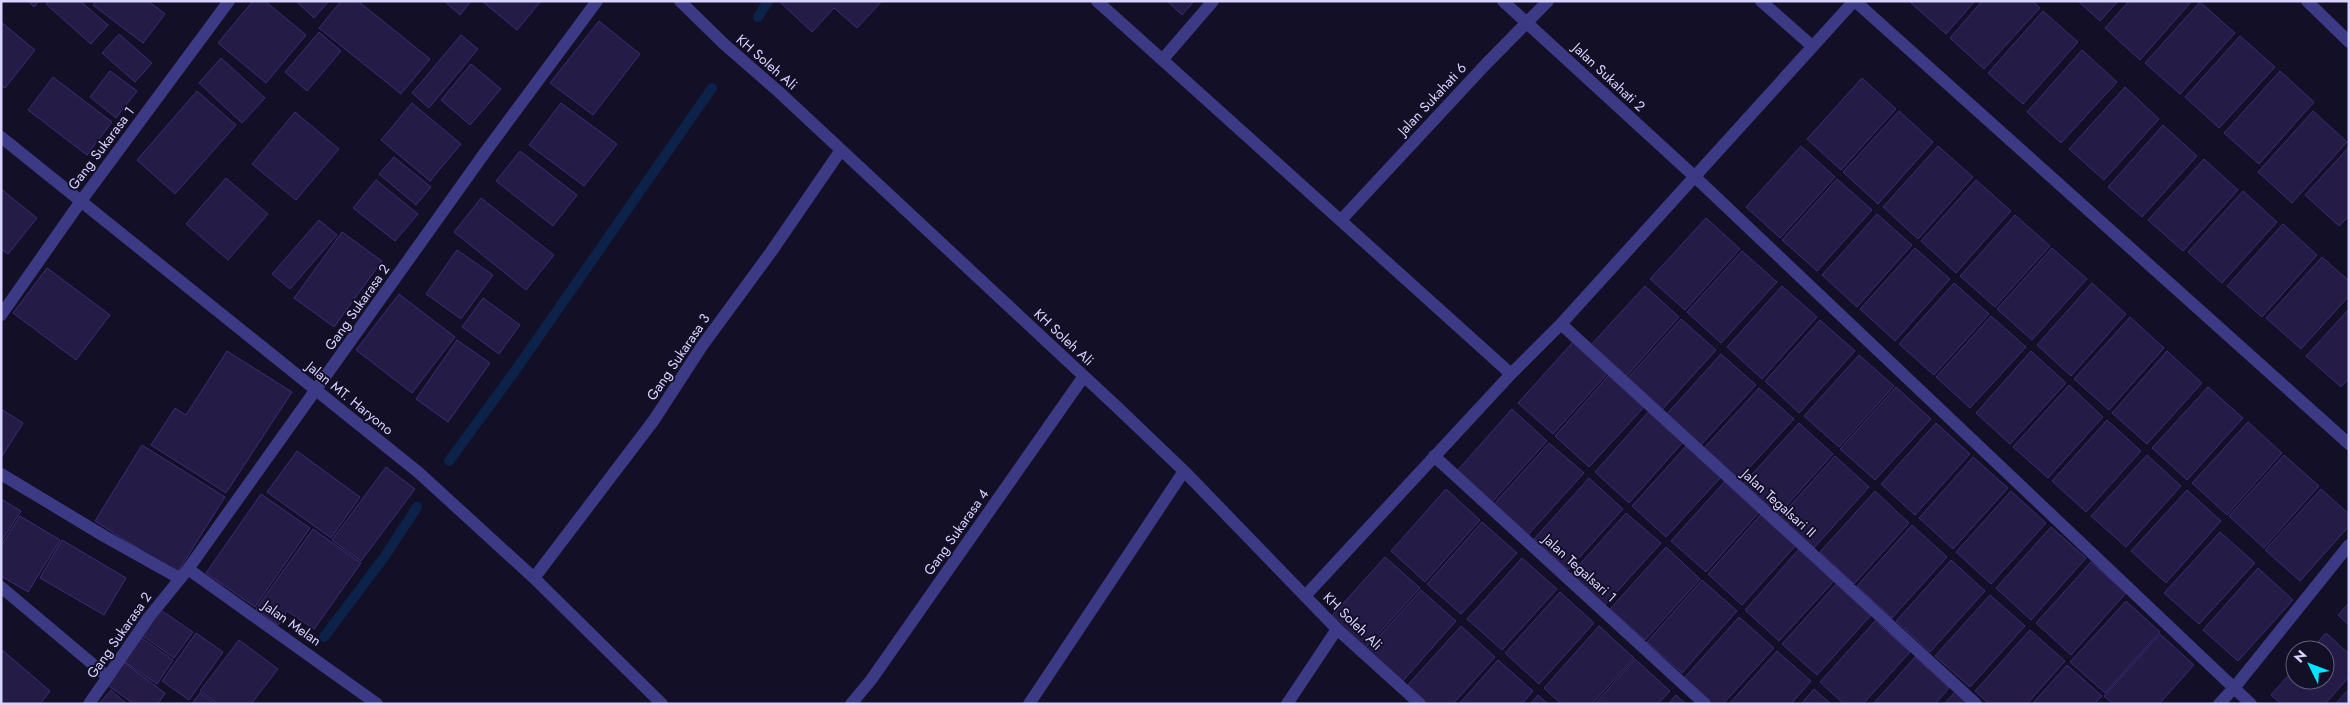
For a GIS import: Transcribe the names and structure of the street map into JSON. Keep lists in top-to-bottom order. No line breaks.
{"streets":{"street":["KH Soleh Ali","Jalan Sukahati 2","Jalan Sukahati 6","Gang Sukarasa 1","Gang Sukarasa 2","Gang Sukarasa 3","Jalan MT. Haryono","Jalan Tegalsari II","Gang Sukarasa 4","Jalan Tegalsari 1","Jalan Melan"]},"crossings":[["KH Soleh Ali","Gang Sukarasa 3"],["KH Soleh Ali","Gang Sukarasa 4"],["Jalan Sukahati 2","Jalan Sukahati 6"],["Gang Sukarasa 1","Jalan MT. Haryono"],["Gang Sukarasa 2","Jalan MT. Haryono"],["Gang Sukarasa 2","Jalan Melan"],["Gang Sukarasa 3","Jalan MT. Haryono"]],"north":"top left"}
